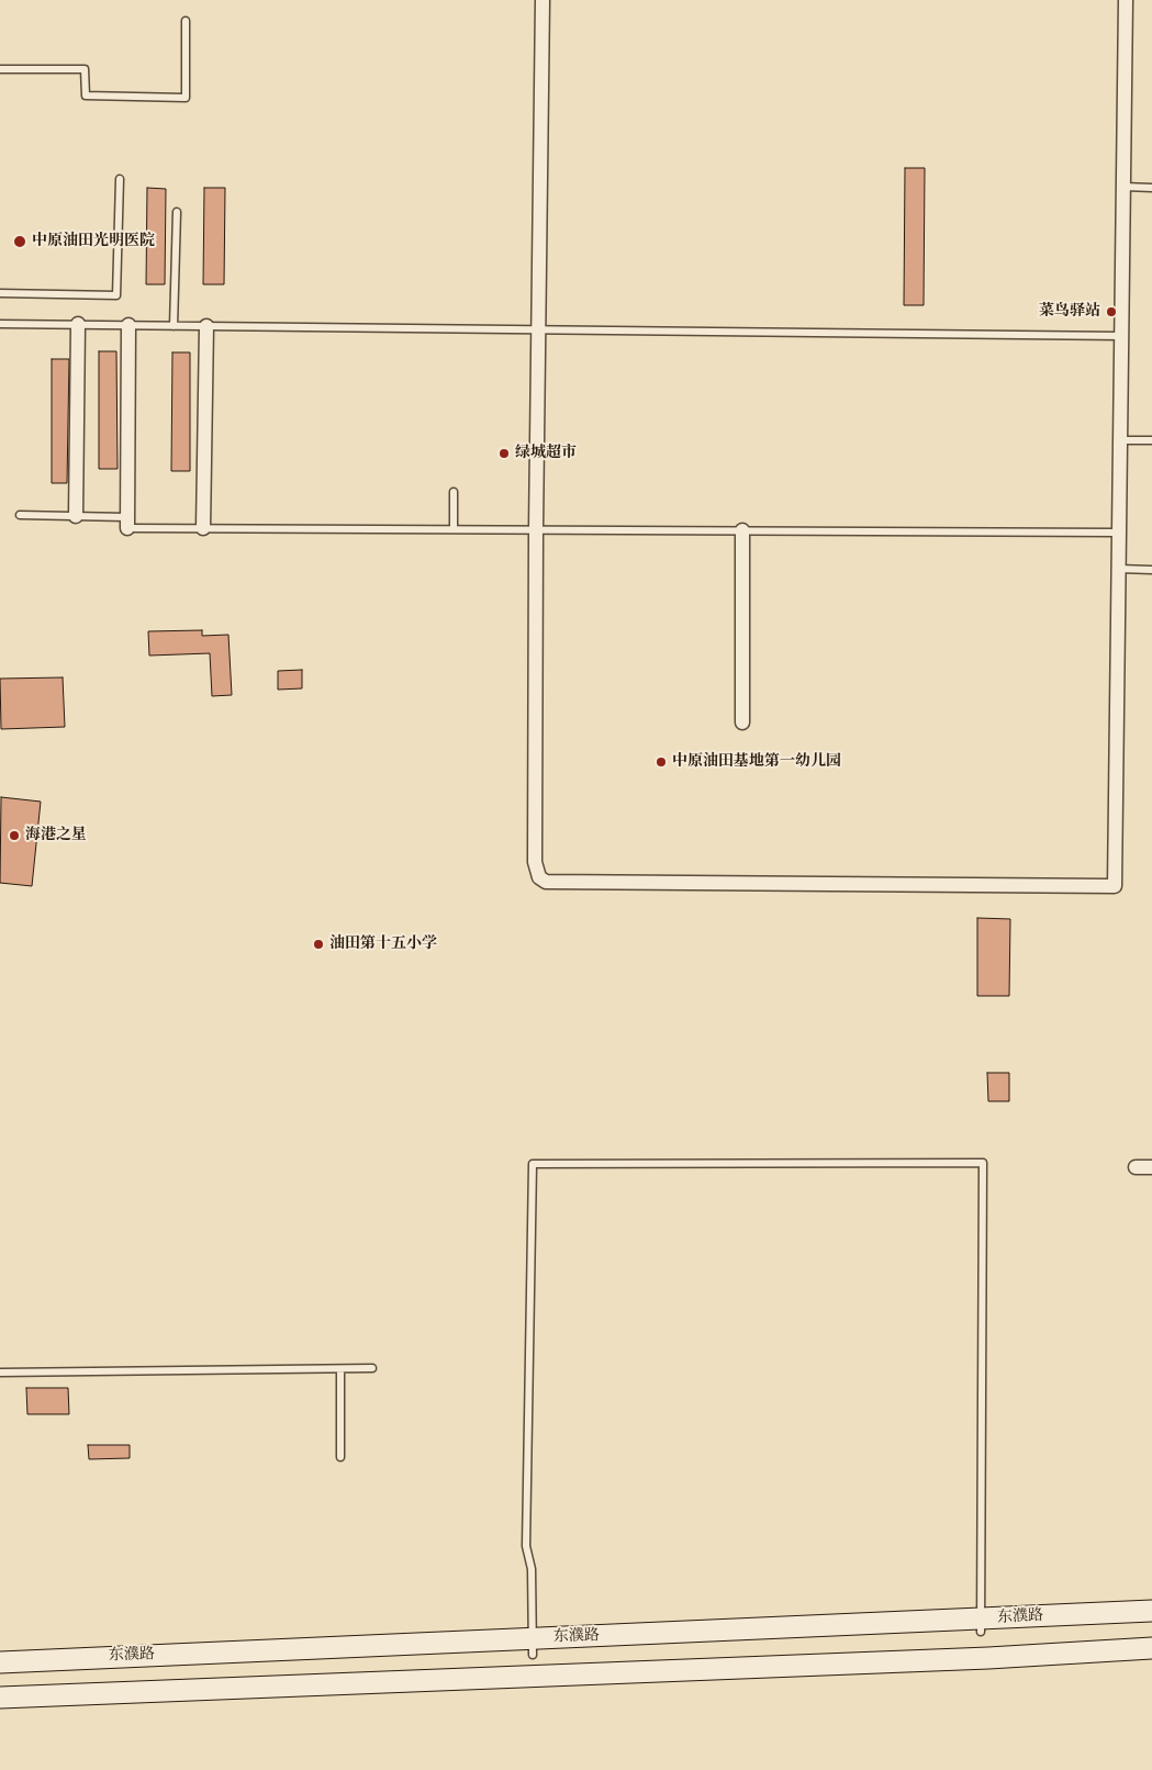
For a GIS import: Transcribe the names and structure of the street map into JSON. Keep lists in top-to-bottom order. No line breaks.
{"streets":{"main road":["东濮路"]},"places":["中原油田光明医院","菜鸟驿站","绿城超市","中原油田基地第一幼儿园","海港之星","油田第十五小学"]}
